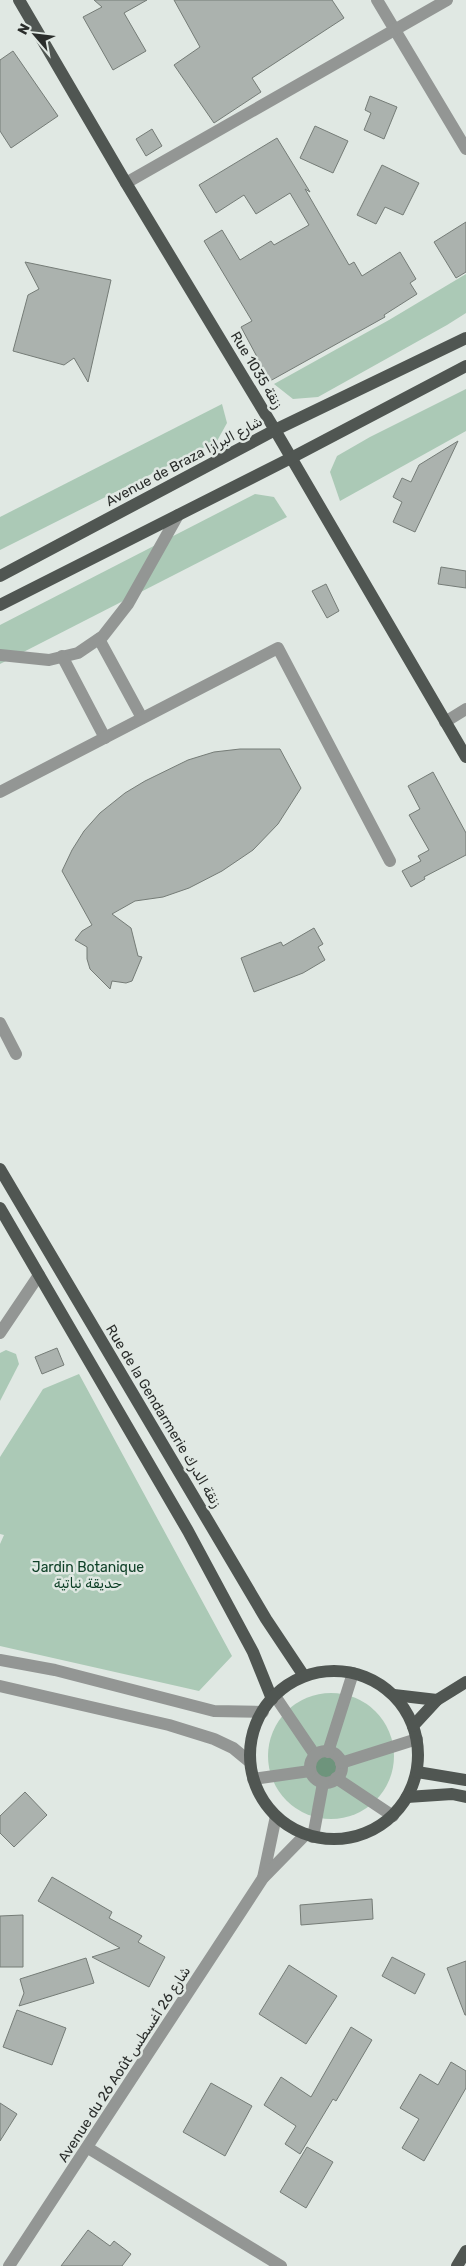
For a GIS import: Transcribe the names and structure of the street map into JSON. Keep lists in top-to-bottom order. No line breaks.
{"streets":{"main road":["Rue 1035 زنقة","Avenue de Braza شارع البرازا","Rue de la Gendarmerie زنقة الدرك"],"street":["Avenue du 26 Août شارع 26 أغسطس"]},"crossings":[["Rue 1035 زنقة","Avenue de Braza شارع البرازا"]],"parks":["Jardin Botanique حديقة نباتية"],"north":"top left"}
